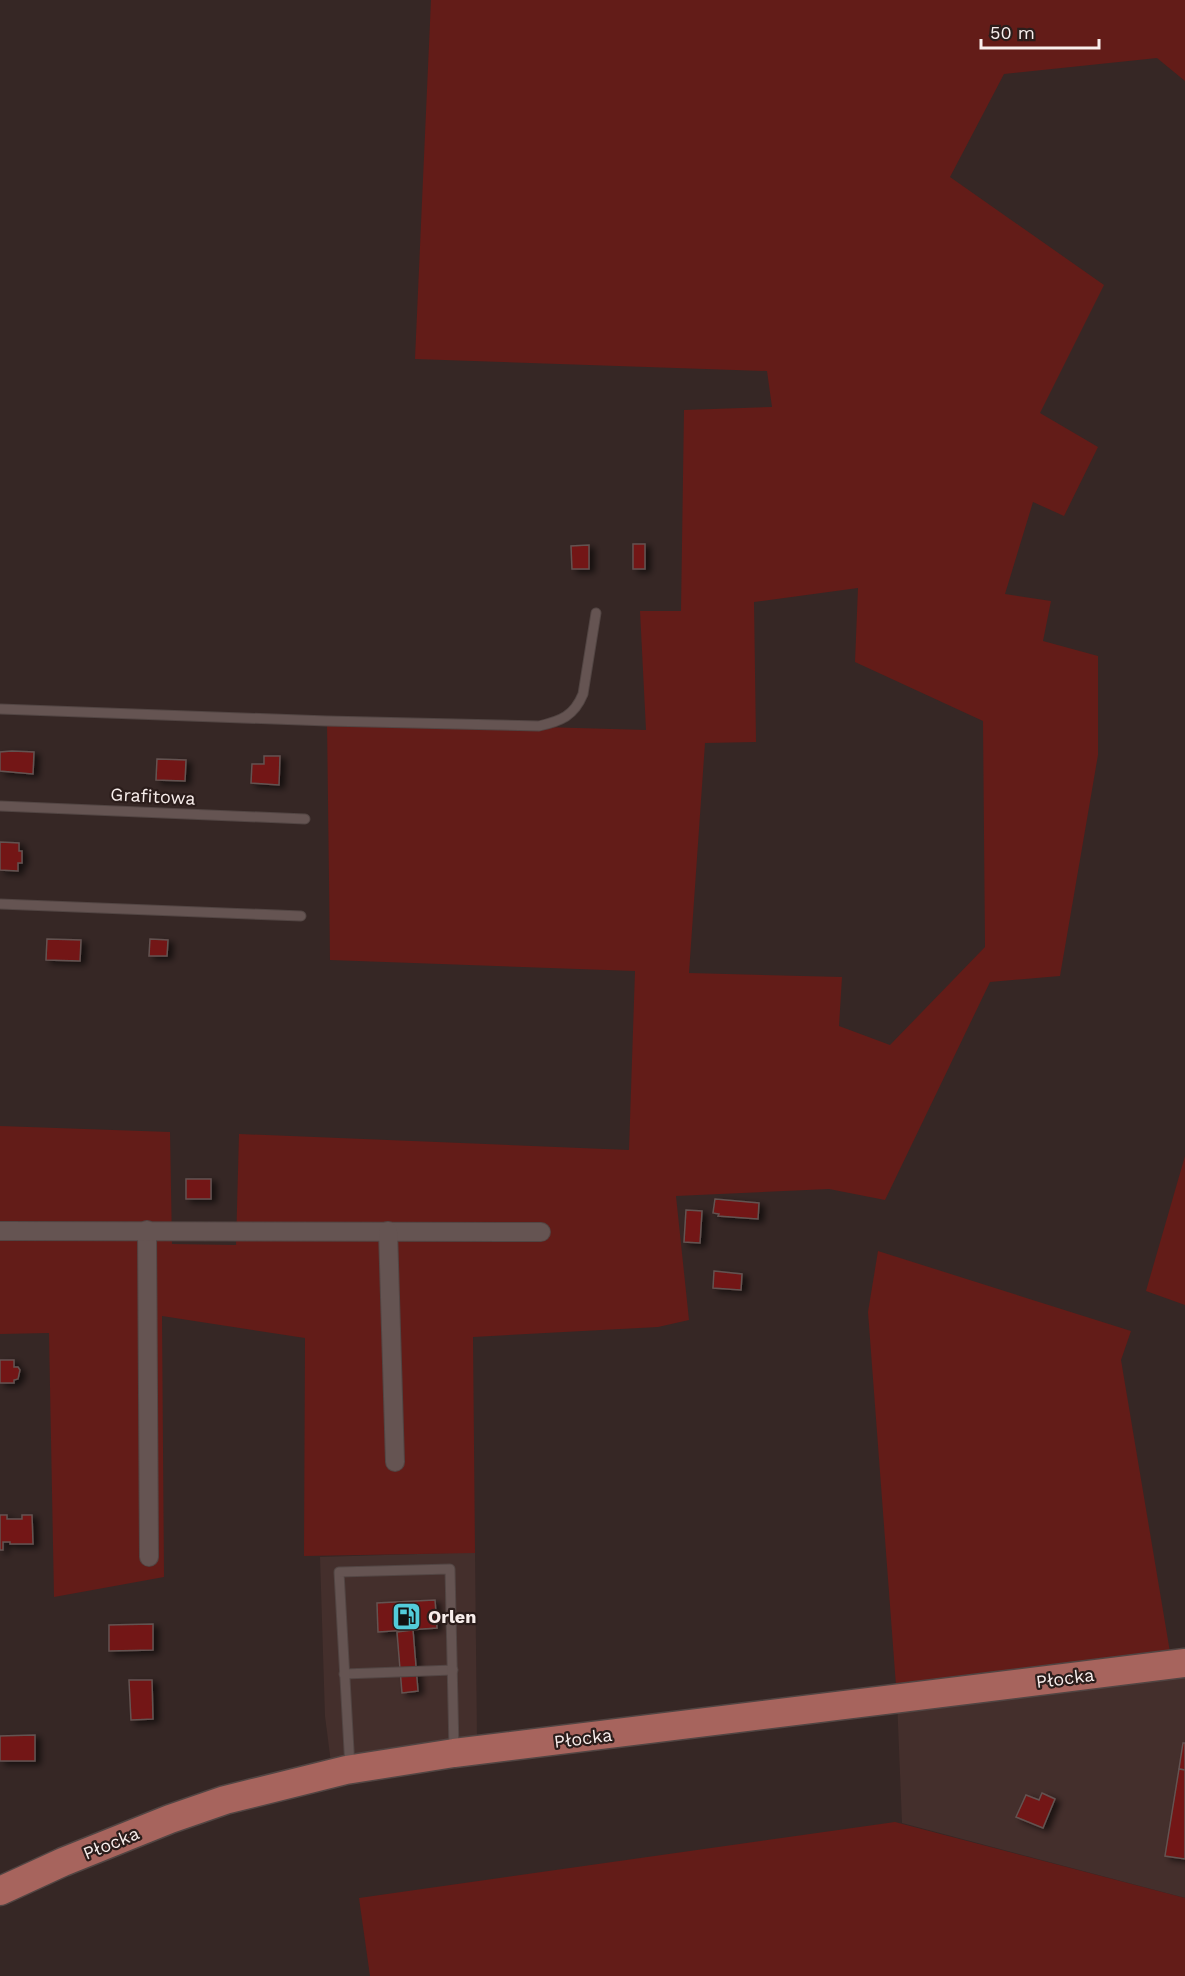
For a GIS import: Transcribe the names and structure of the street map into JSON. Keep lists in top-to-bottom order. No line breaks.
{"streets":{"main road":["Płocka"],"lane":["Grafitowa"]},"places":{"fuel station":["Orlen"]},"scale_bar":"50 m"}
